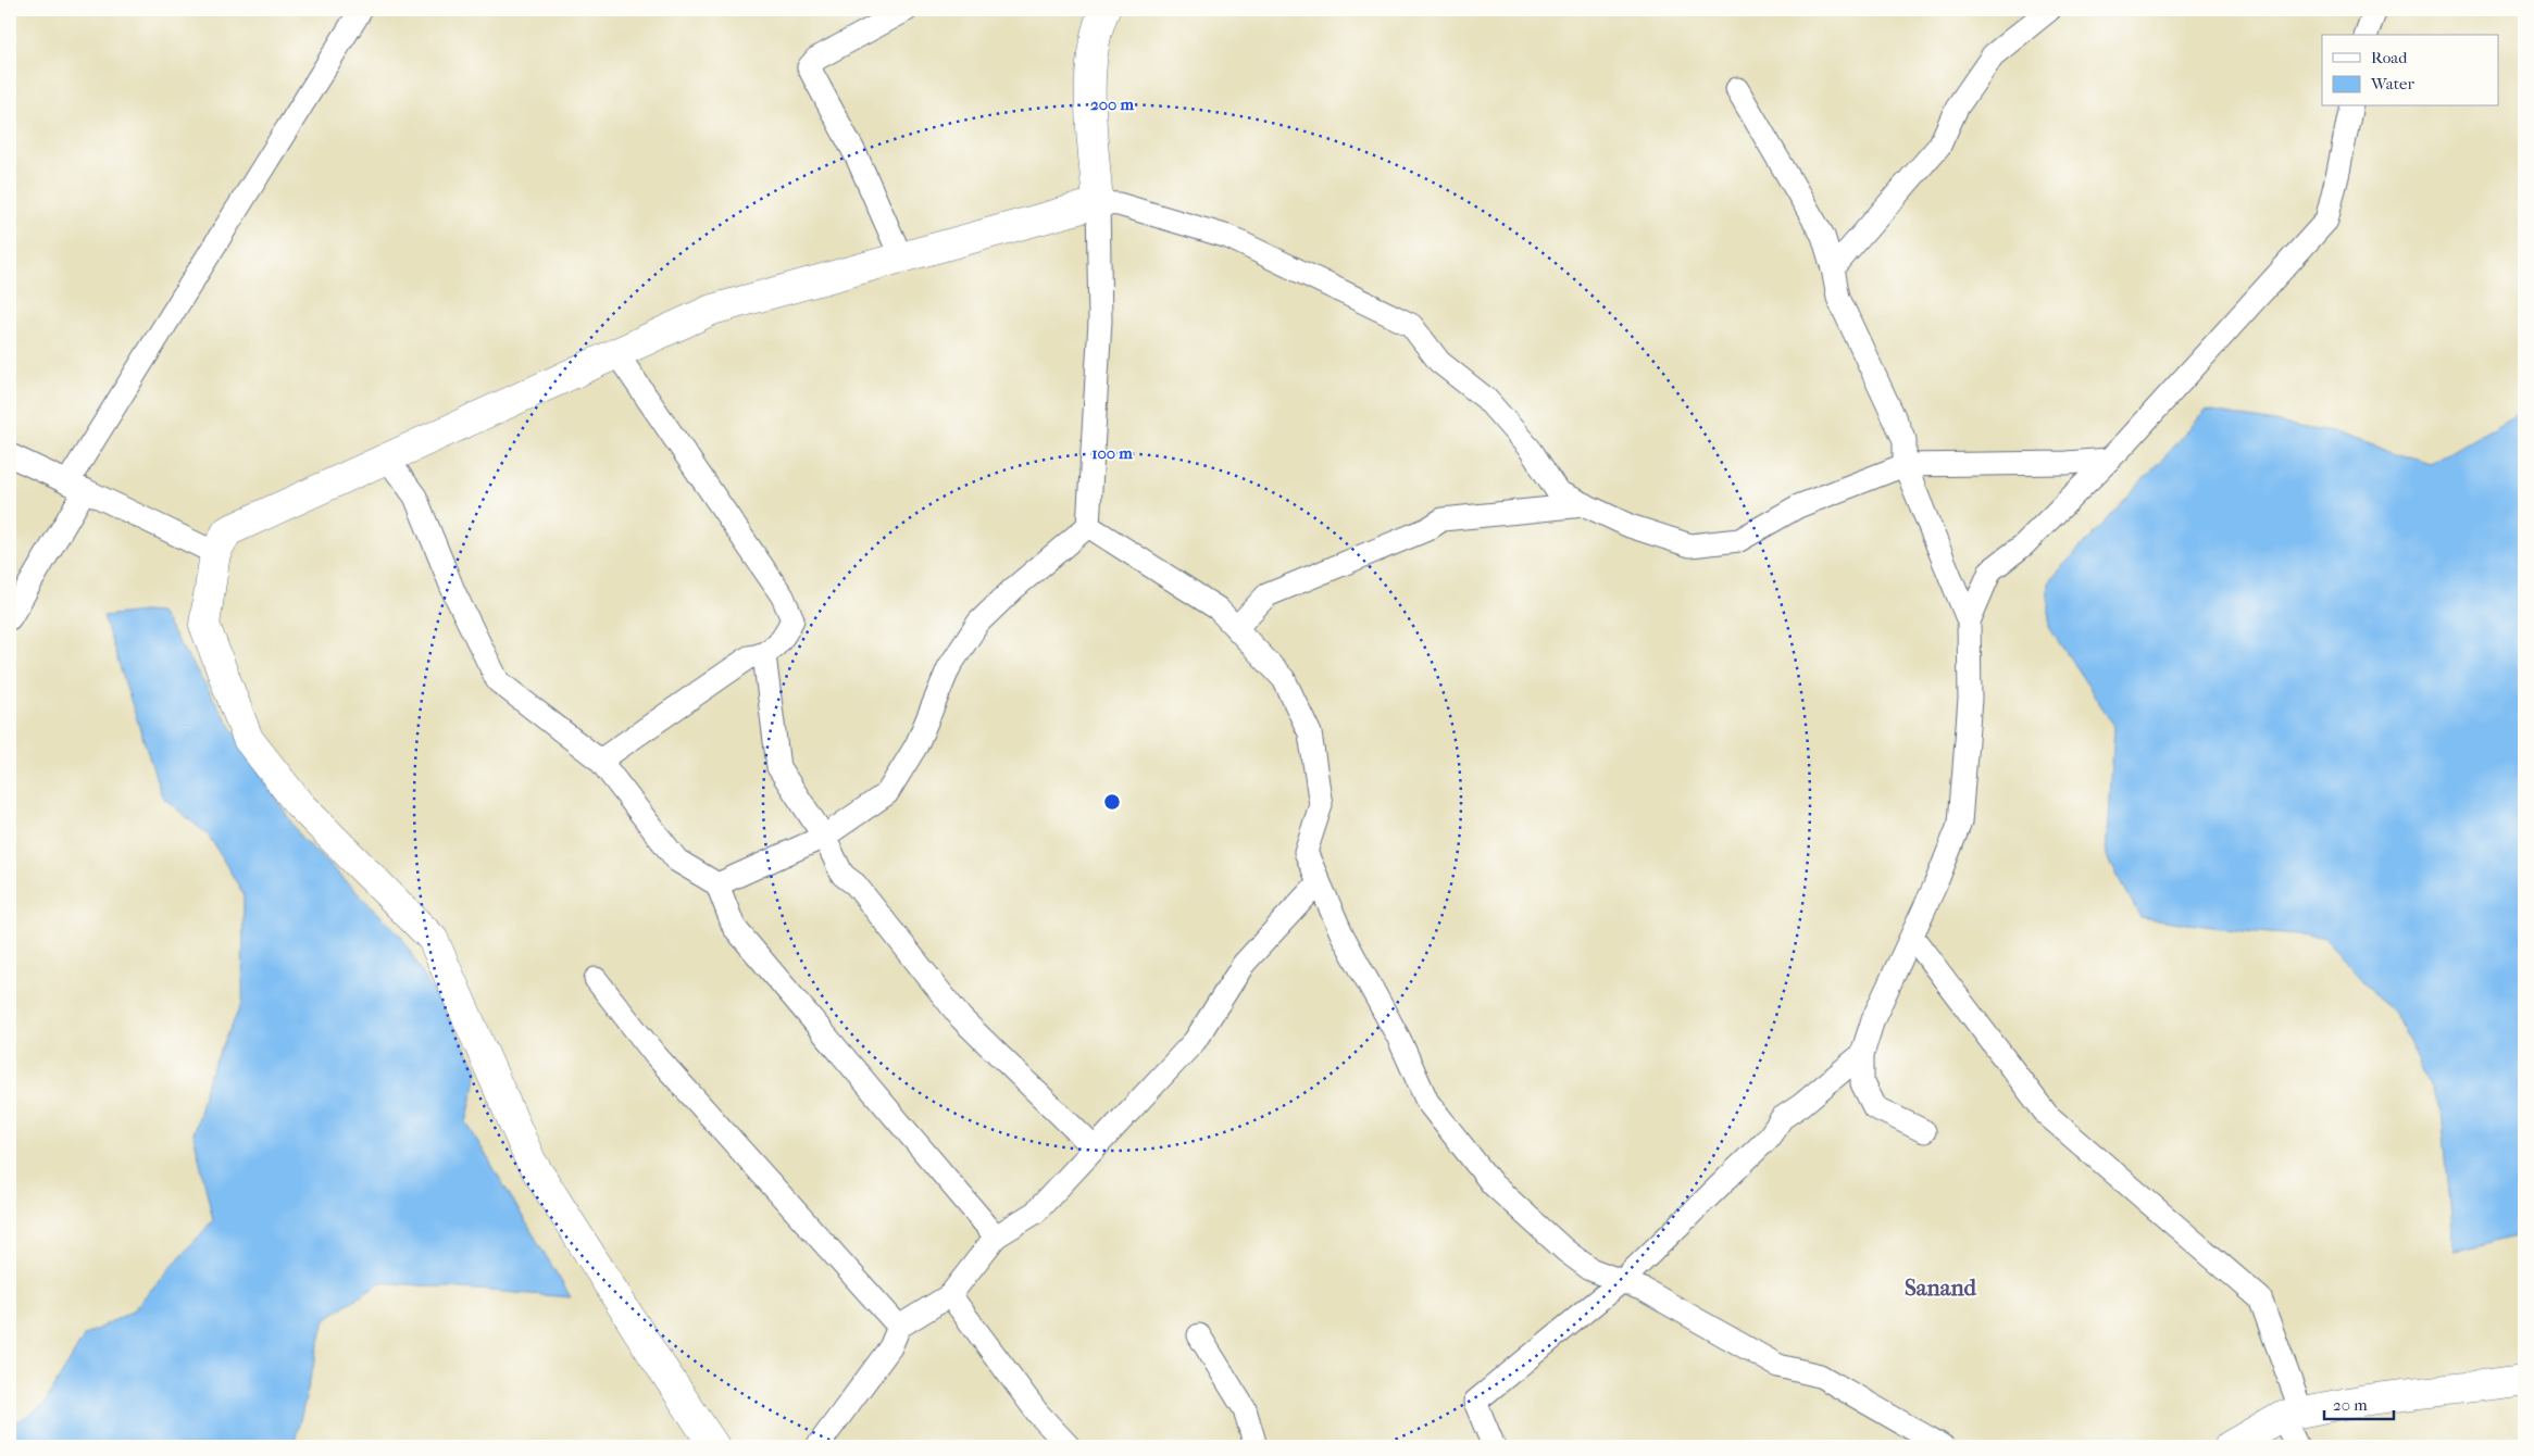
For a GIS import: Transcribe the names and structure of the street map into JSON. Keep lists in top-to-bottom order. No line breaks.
{"districts":["Sanand"],"legend":["Road","Water"],"scale_bar":"20 m","rings":["200 m","100 m"]}
